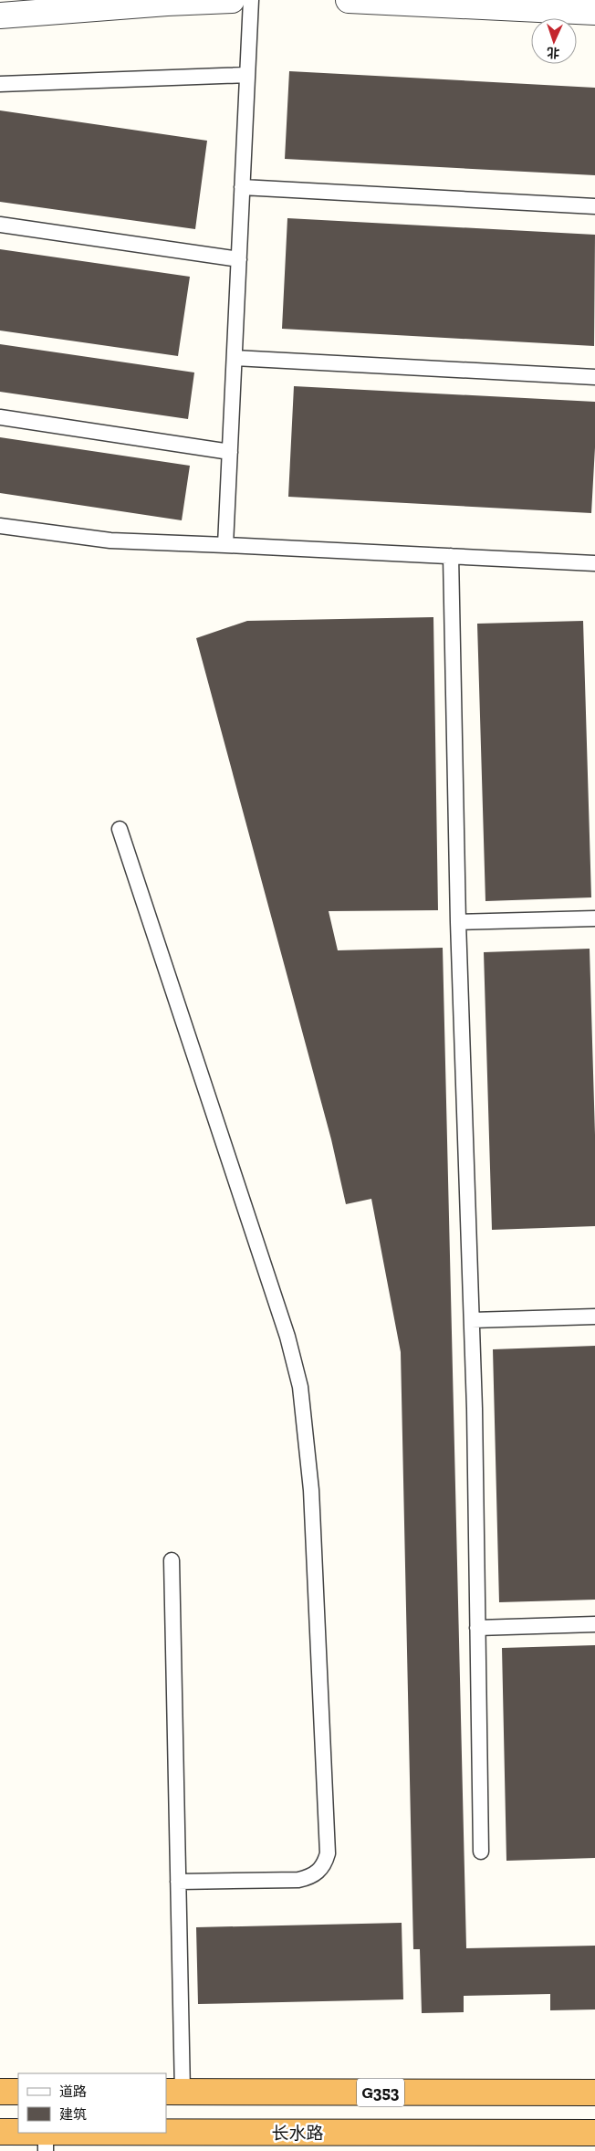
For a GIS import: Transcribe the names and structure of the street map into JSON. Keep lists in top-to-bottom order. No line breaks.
{"streets":{"highway":["G353","长水路"]},"legend":["道路","建筑"],"north":"bottom"}
